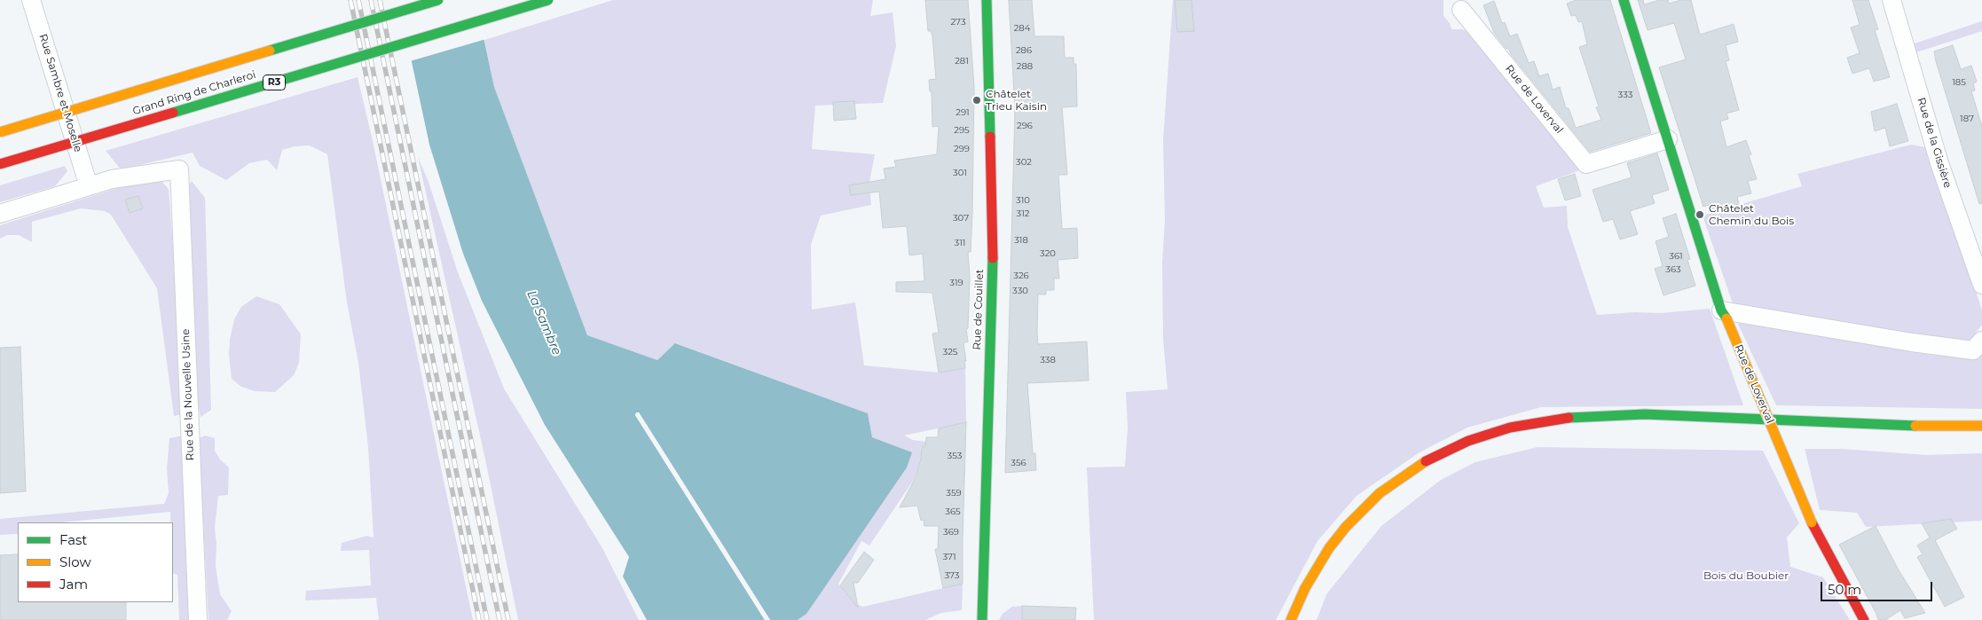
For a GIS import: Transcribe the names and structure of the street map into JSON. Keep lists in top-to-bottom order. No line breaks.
{"streets":{"main road":["R3","Grand Ring de Charleroi","Rue de Loverval","Rue de Couillet"],"street":["Rue Sambre et Moselle","Rue de la Gissière","Rue de la Nouvelle Usine"]},"crossings":[["Rue Sambre et Moselle","Rue de la Nouvelle Usine"]],"water":["La Sambre"],"parks":["Bois du Boubier"],"places":["Châtelet Trieu Kaisin","Châtelet Chemin du Bois"],"house_numbers":["273","284","286","281","288","185","333","291","187","296","295","299","302","301","310","312","307","318","311","320","361","363","326","319","330","325","338","353","356","359","365","369","371","373"],"legend":["Fast","Slow","Jam"],"scale_bar":"50 m"}
